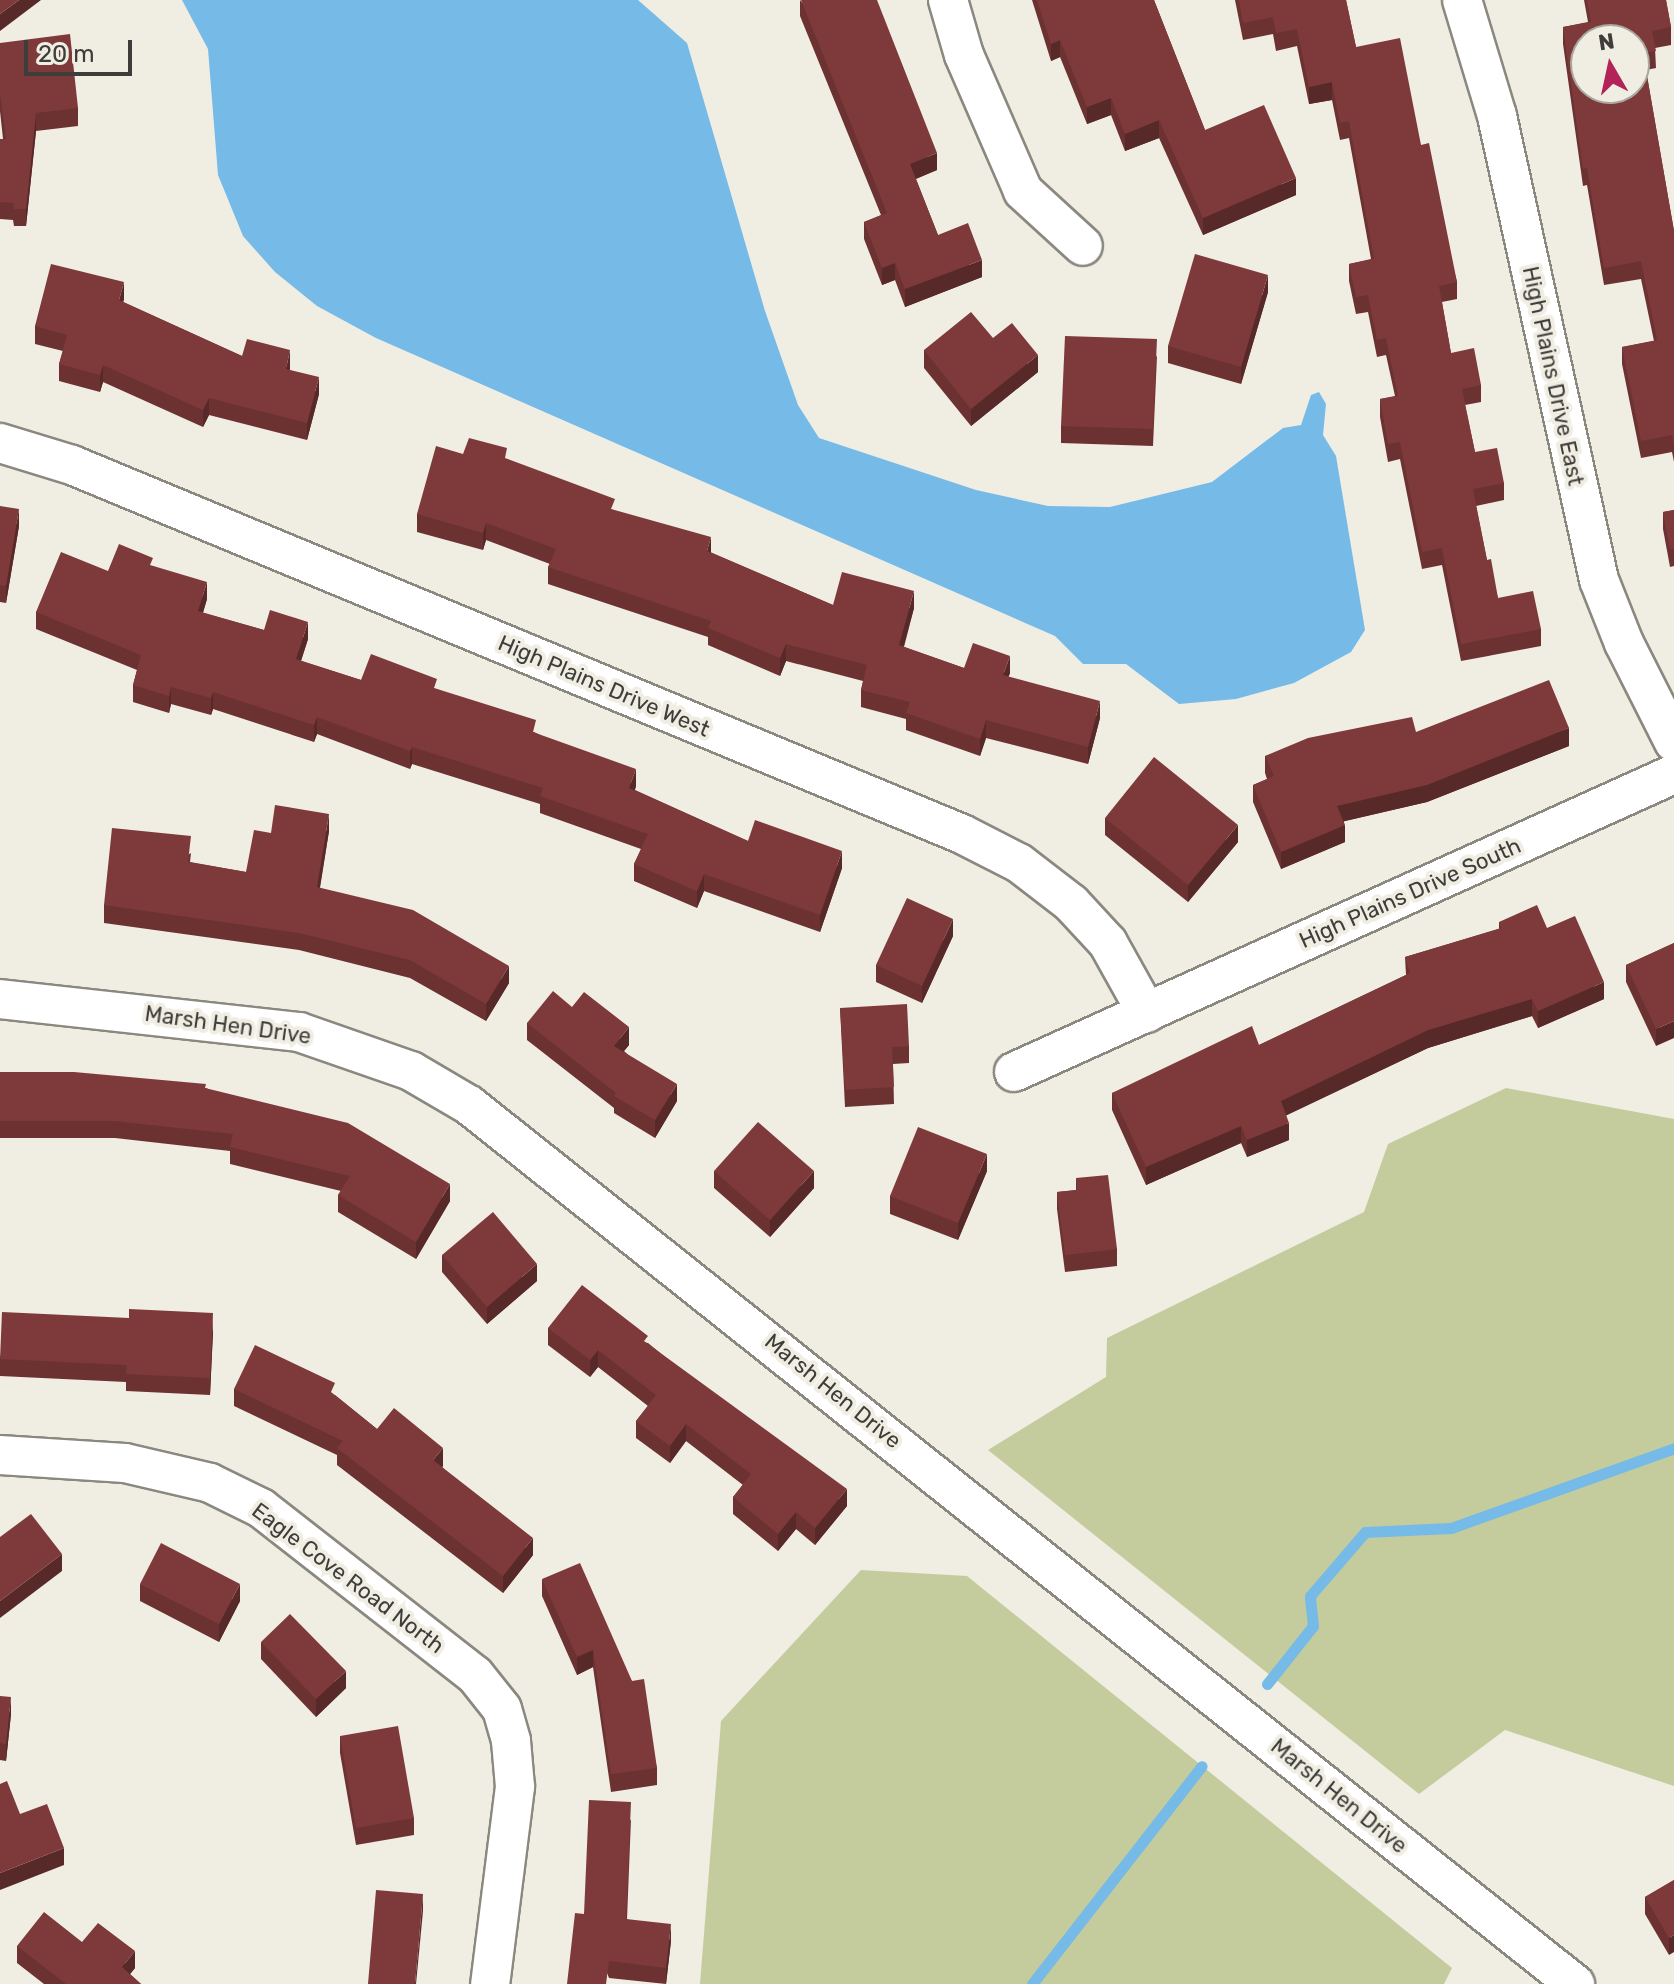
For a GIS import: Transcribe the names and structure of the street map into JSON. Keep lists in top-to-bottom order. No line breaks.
{"streets":{"street":["High Plains Drive East","High Plains Drive West","High Plains Drive South","Marsh Hen Drive","Eagle Cove Road North"]},"crossings":[["High Plains Drive West","High Plains Drive South"]],"scale_bar":"20 m","north":"top"}
